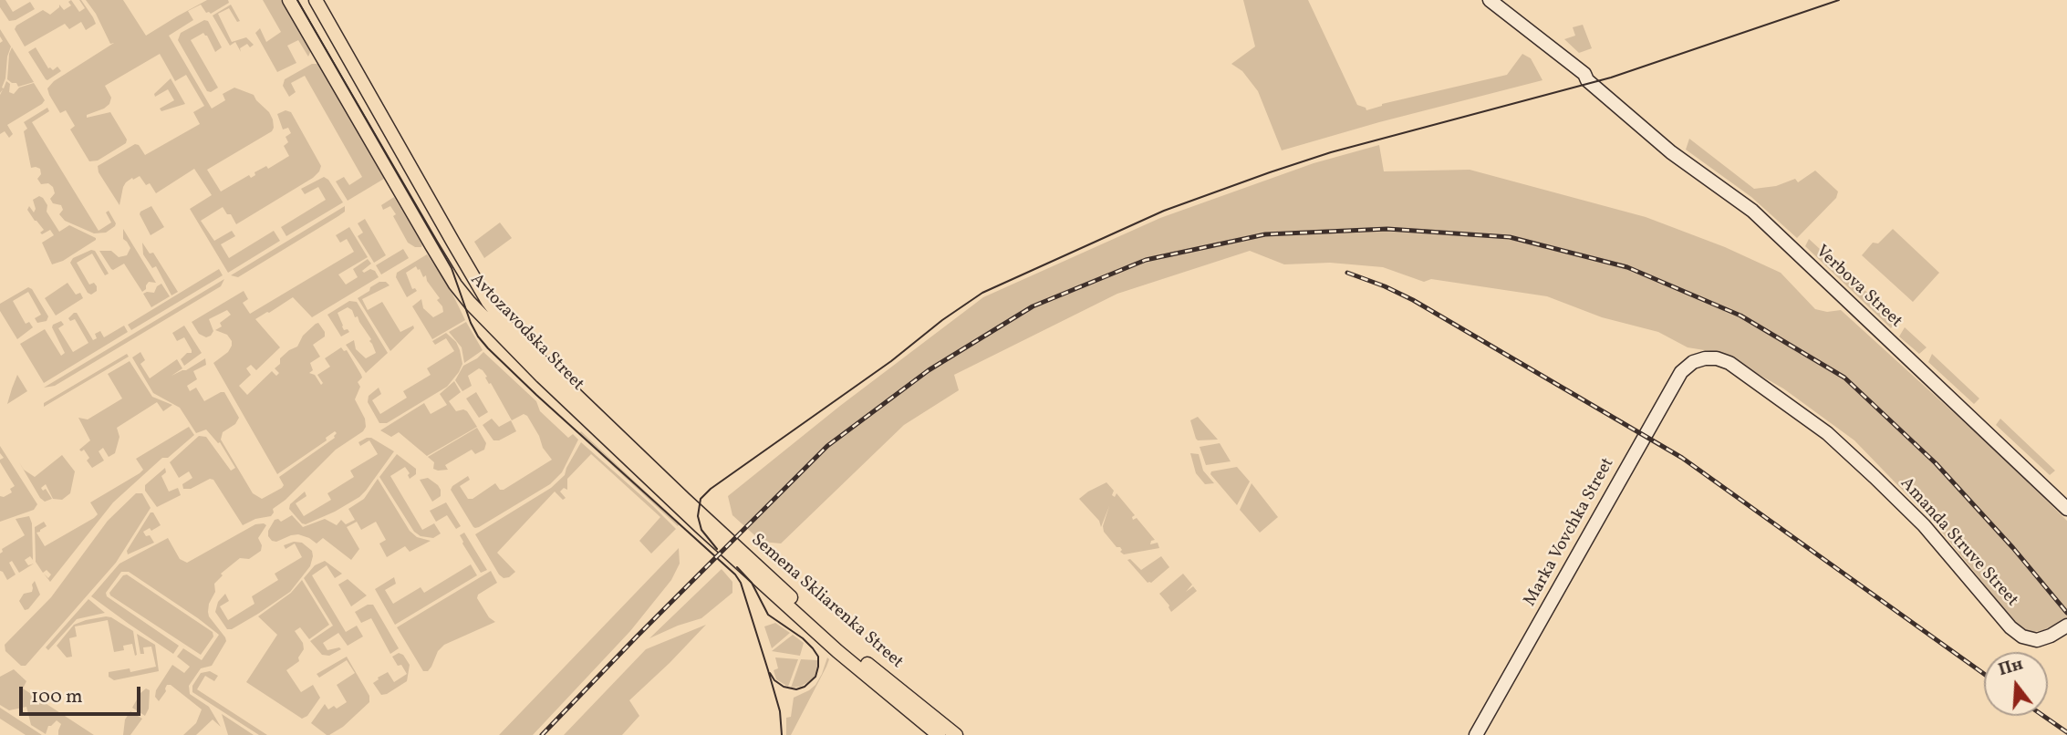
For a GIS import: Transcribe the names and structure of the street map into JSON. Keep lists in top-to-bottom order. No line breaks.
{"streets":{"main road":["Verbova Street","Avtozavodska Street","Marka Vovchka Street","Amanda Struve Street","Semena Skliarenka Street"]},"crossings":[["Avtozavodska Street","Semena Skliarenka Street"],["Marka Vovchka Street","Amanda Struve Street"]],"scale_bar":"100 m","north":"top"}
